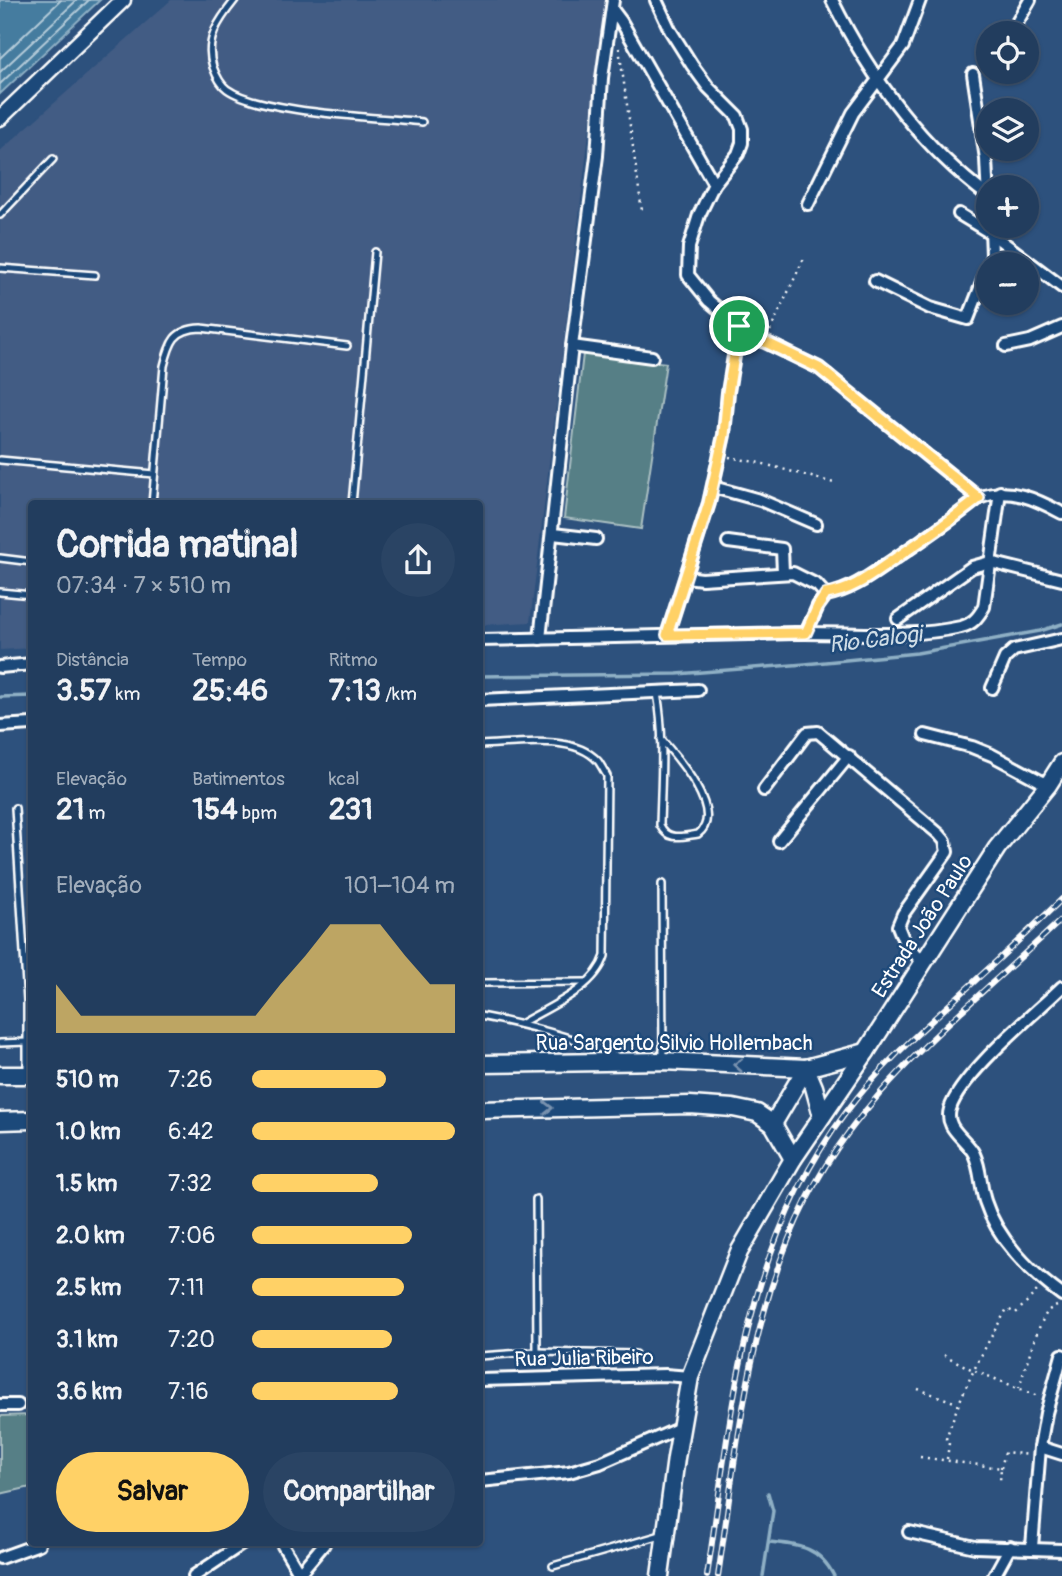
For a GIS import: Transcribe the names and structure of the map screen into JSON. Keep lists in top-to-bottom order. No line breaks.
{"streets":{"main road":["Estrada João Paulo","Rua Sargento Silvio Hollembach"],"street":["Rua Julia Ribeiro"]},"crossings":[["Estrada João Paulo","Rua Sargento Silvio Hollembach"],["Estrada João Paulo","Rua Julia Ribeiro"]],"water":["Rio Calogi"],"page":{"map_buttons":["+","−"],"heading":["Corrida matinal","07:34 · 7 × 510 m"],"stats":[["Distância","3.57 km"],["Tempo","25:46"],["Ritmo","7:13 /km"],["Elevação","21 m"],["Batimentos","154 bpm"],["kcal","231"]],"chart":["Elevação","101–104 m"],"list":[{"name":"510 m","note":"7:26"},{"name":"1.0 km","note":"6:42"},{"name":"1.5 km","note":"7:32"},{"name":"2.0 km","note":"7:06"},{"name":"2.5 km","note":"7:11"},{"name":"3.1 km","note":"7:20"},{"name":"3.6 km","note":"7:16"}],"buttons":["Salvar","Compartilhar"]}}
